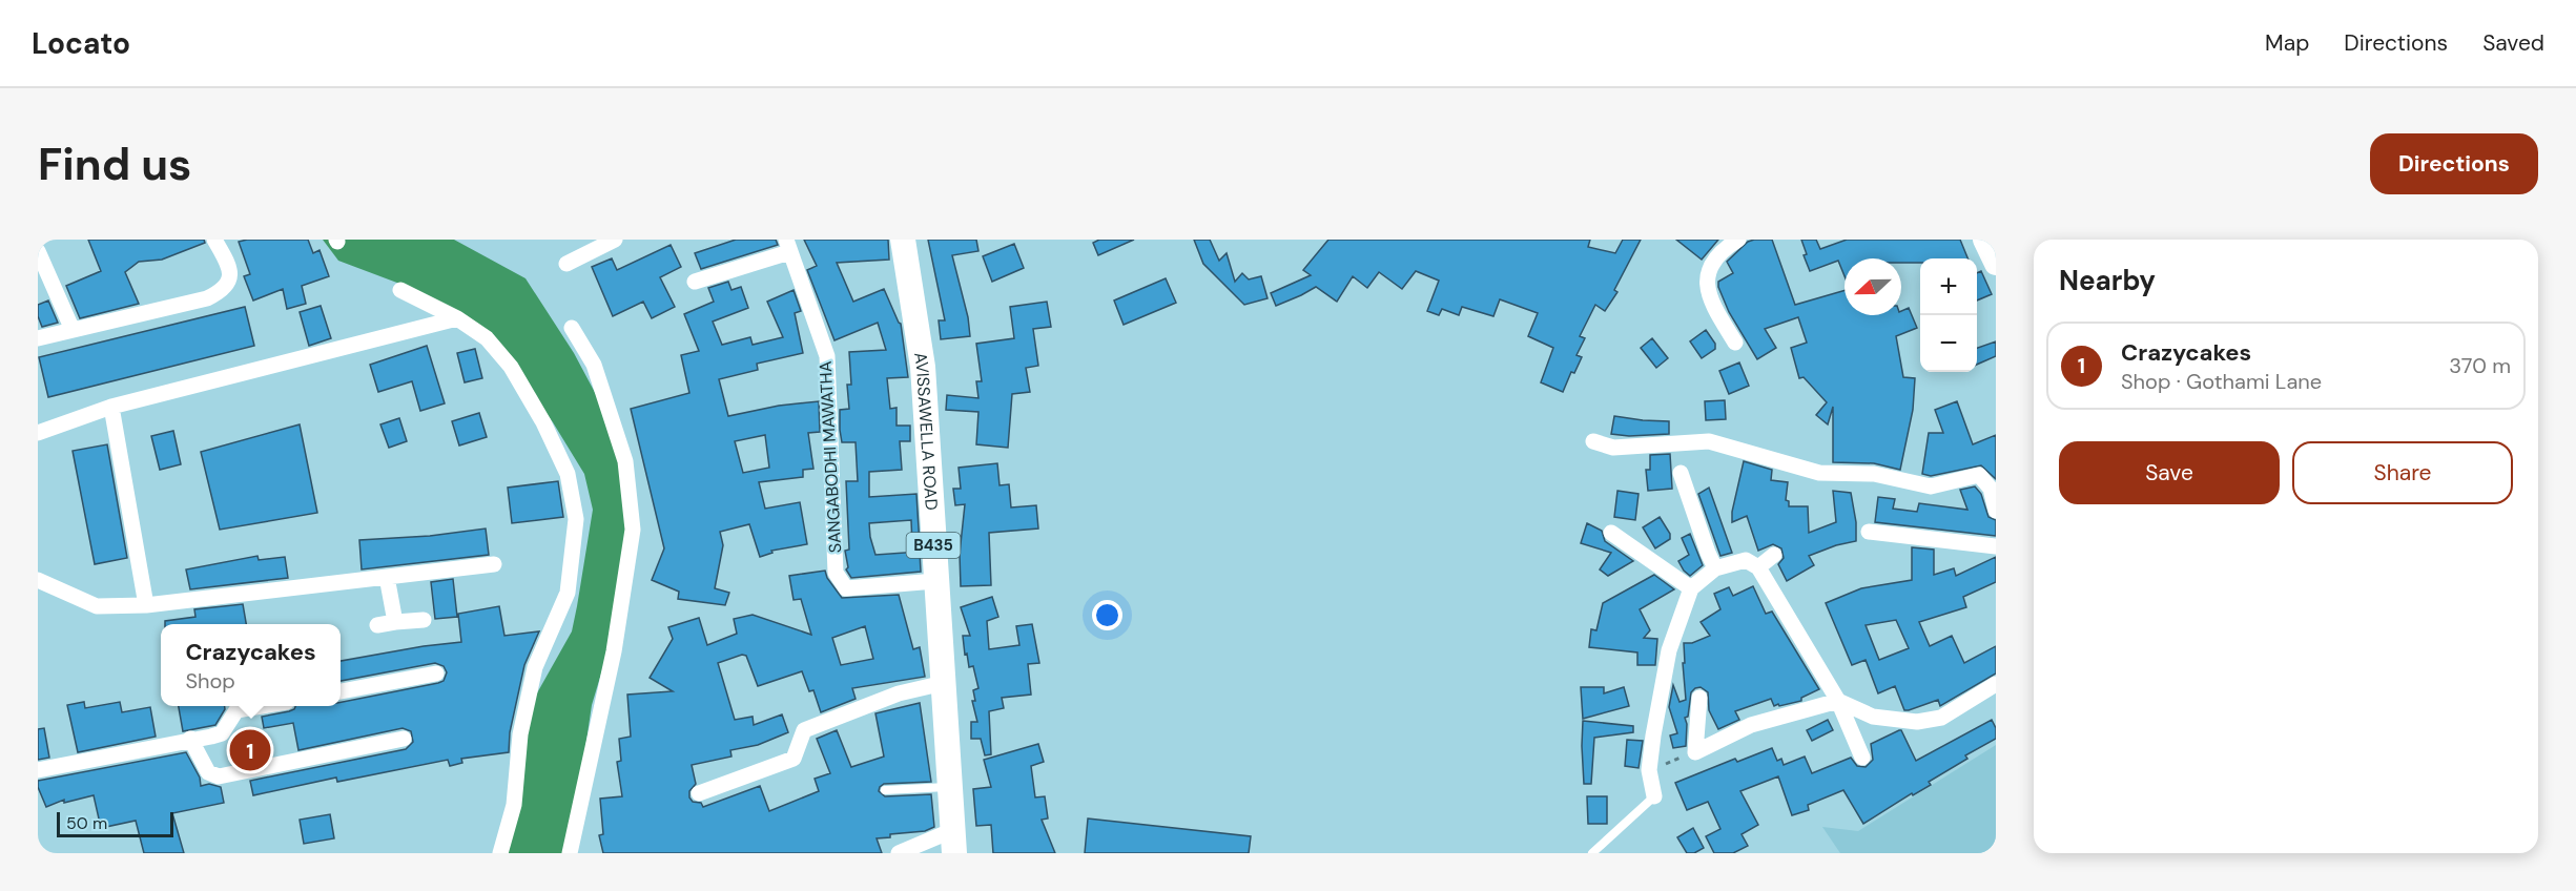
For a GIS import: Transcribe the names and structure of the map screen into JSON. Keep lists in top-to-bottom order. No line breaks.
{"streets":{"main road":["AVISSAWELLA ROAD","B435"],"street":["SANGABODHI MAWATHA"]},"crossings":[["AVISSAWELLA ROAD","SANGABODHI MAWATHA"]],"scale_bar":"50 m","north":"left","page":{"header":"Locato","nav":["Map","Directions","Saved"],"buttons":["Directions",["Save","Share"]],"title":"Find us","heading":"Nearby","map_buttons":["+","−"],"list":[{"mark":"1","name":"Crazycakes","note":"Shop · Gothami Lane","value":"370 m"}],"popup":["Crazycakes","Shop"],"pins":"1","scale":"50 m"}}
